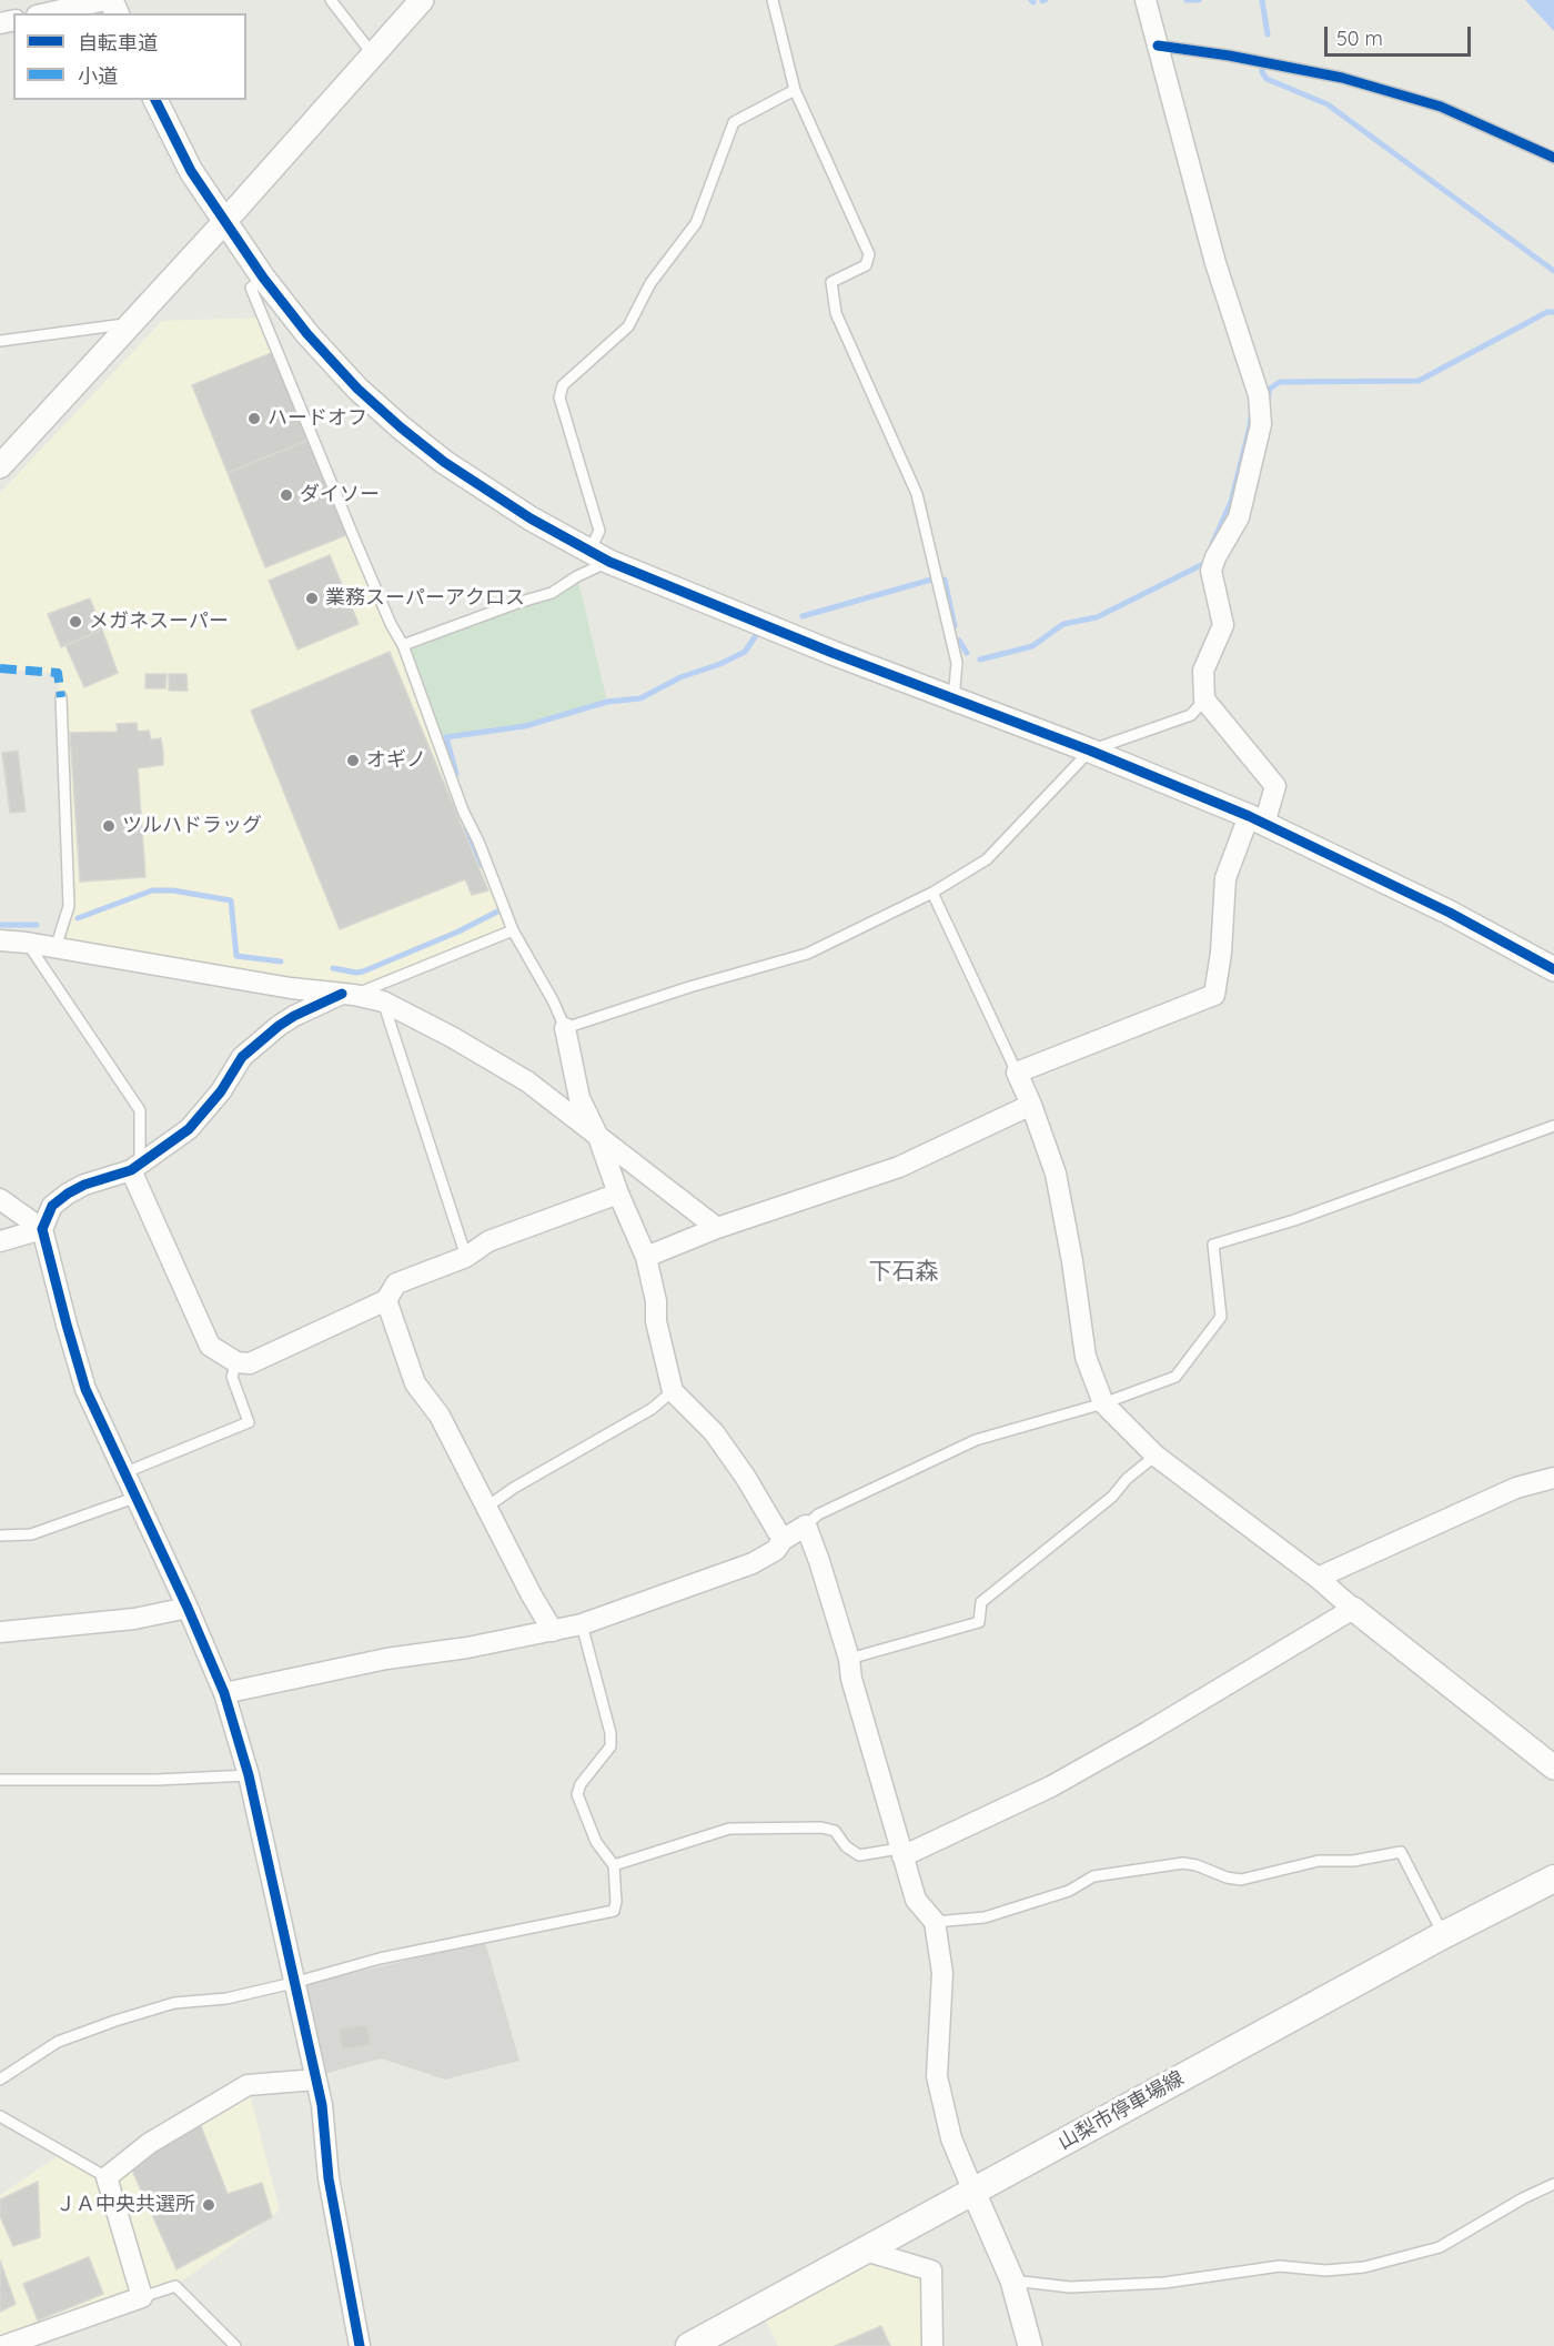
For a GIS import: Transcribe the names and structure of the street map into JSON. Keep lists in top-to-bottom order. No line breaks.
{"streets":{"main road":["山梨市停車場線"]},"districts":["下石森"],"places":["ハードオフ","ダイソー","業務スーパーアクロス","メガネスーパー","オギノ","ツルハドラッグ","ＪＡ中央共選所"],"legend":["自転車道","小道"],"scale_bar":"50 m"}
